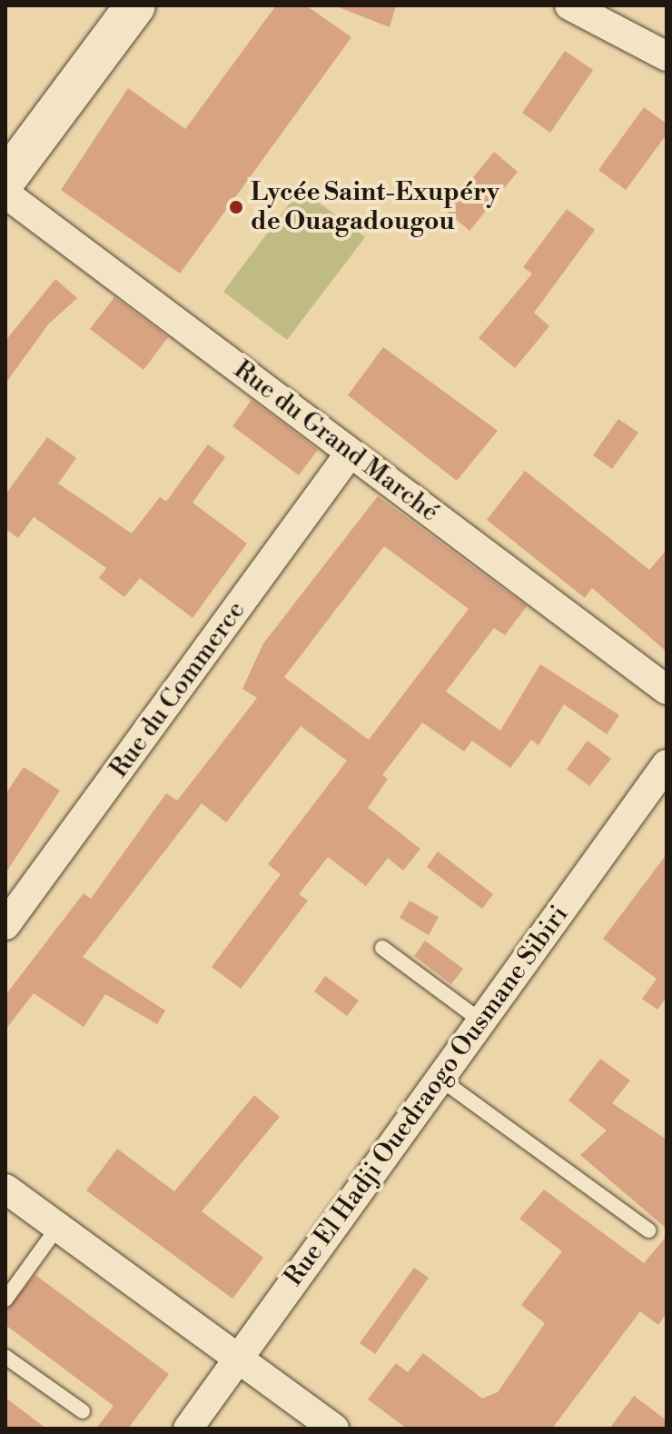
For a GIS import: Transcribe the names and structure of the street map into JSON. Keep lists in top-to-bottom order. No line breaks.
{"streets":{"street":["Rue du Grand Marché","Rue du Commerce","Rue El Hadji Ouedraogo Ousmane Sibiri"]},"crossings":[["Rue du Grand Marché","Rue du Commerce"]],"places":["Lycée Saint-Exupéry de Ouagadougou"]}
